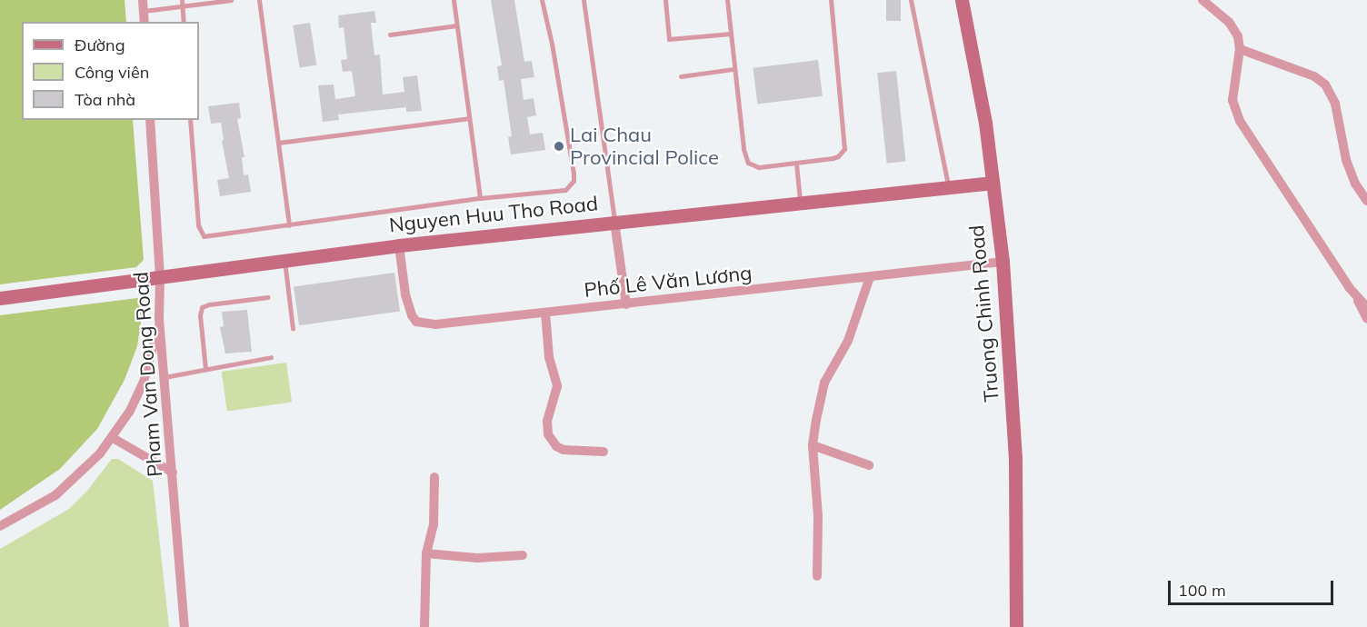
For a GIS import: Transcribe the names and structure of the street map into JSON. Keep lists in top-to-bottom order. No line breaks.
{"streets":{"street":["Nguyen Huu Tho Road","Phố Lê Văn Lương","Truong Chinh Road","Pham Van Dong Road"]},"crossings":[["Nguyen Huu Tho Road","Phố Lê Văn Lương"],["Nguyen Huu Tho Road","Truong Chinh Road"],["Nguyen Huu Tho Road","Pham Van Dong Road"],["Phố Lê Văn Lương","Truong Chinh Road"]],"places":["Lai Chau Provincial Police"],"legend":["Đường","Công viên","Tòa nhà"],"scale_bar":"100 m"}
